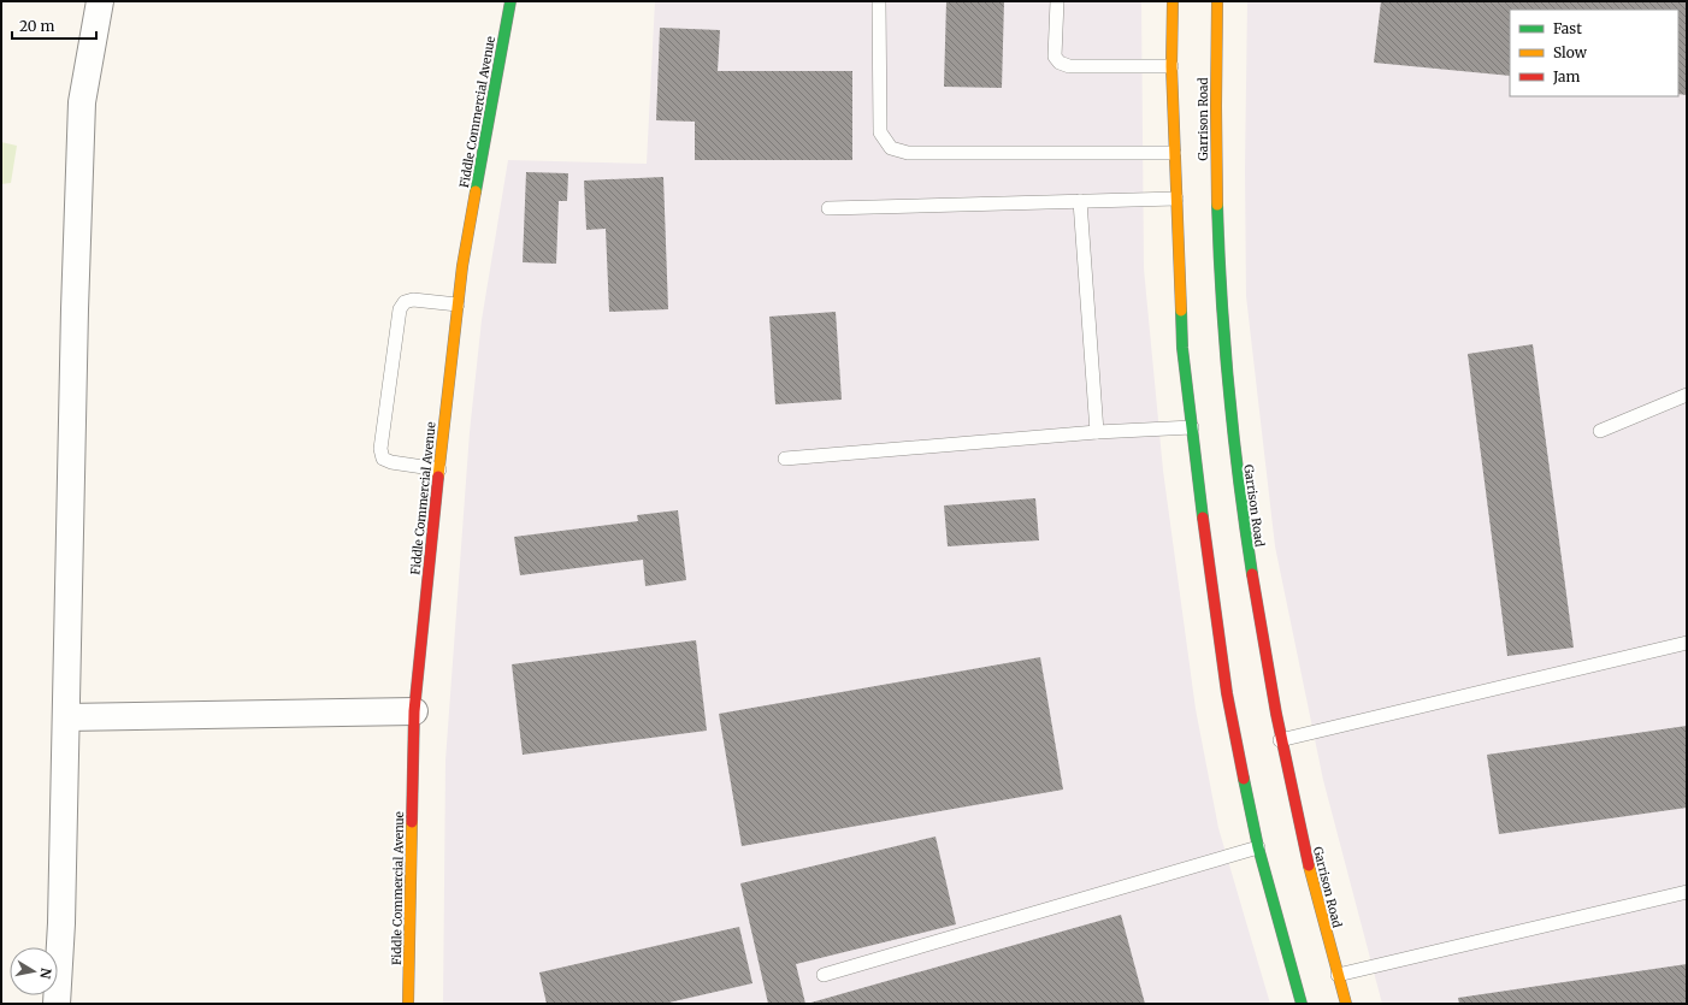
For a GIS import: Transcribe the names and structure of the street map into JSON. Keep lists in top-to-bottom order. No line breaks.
{"streets":{"main road":["Fiddle Commercial Avenue","Garrison Road"]},"legend":["Fast","Slow","Jam"],"scale_bar":"20 m","north":"right"}
